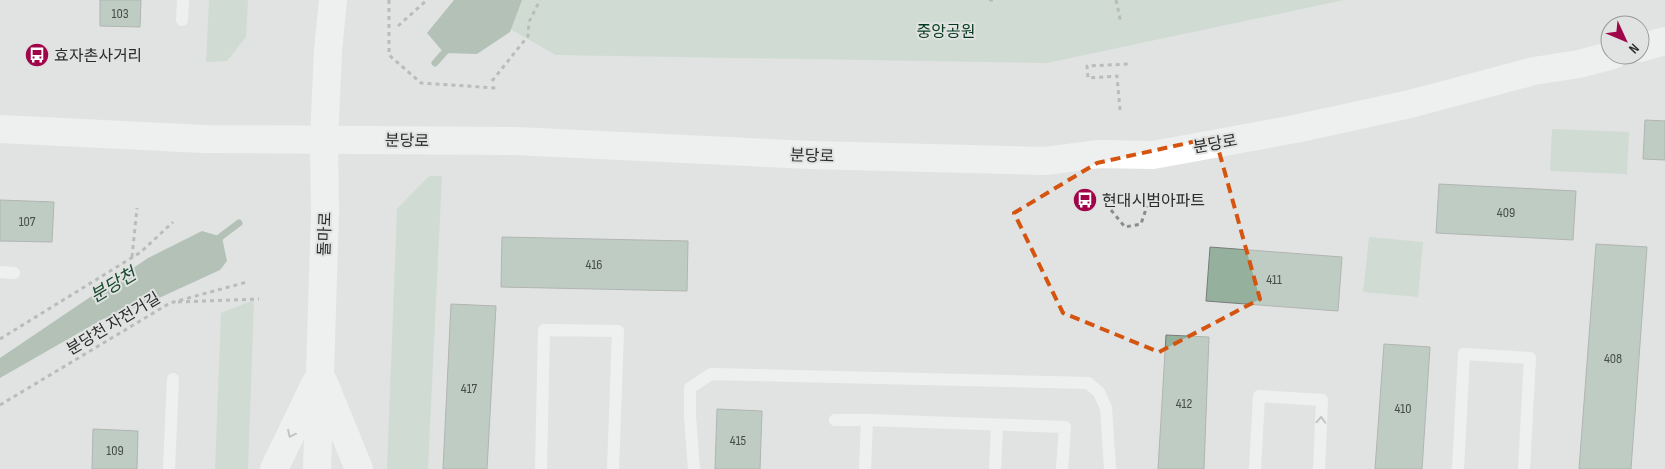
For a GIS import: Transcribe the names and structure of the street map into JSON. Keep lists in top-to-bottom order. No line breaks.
{"streets":{"main road":["분당로","돌마로"],"path":["분당천 자전거길"]},"crossings":[["분당로","돌마로"]],"water":["분당천"],"parks":["중앙공원"],"places":{"bus stop":["효자촌사거리","현대시범아파트"]},"house_numbers":["103","409","107","416","411","408","417","412","410","415","109"],"north":"bottom right"}
